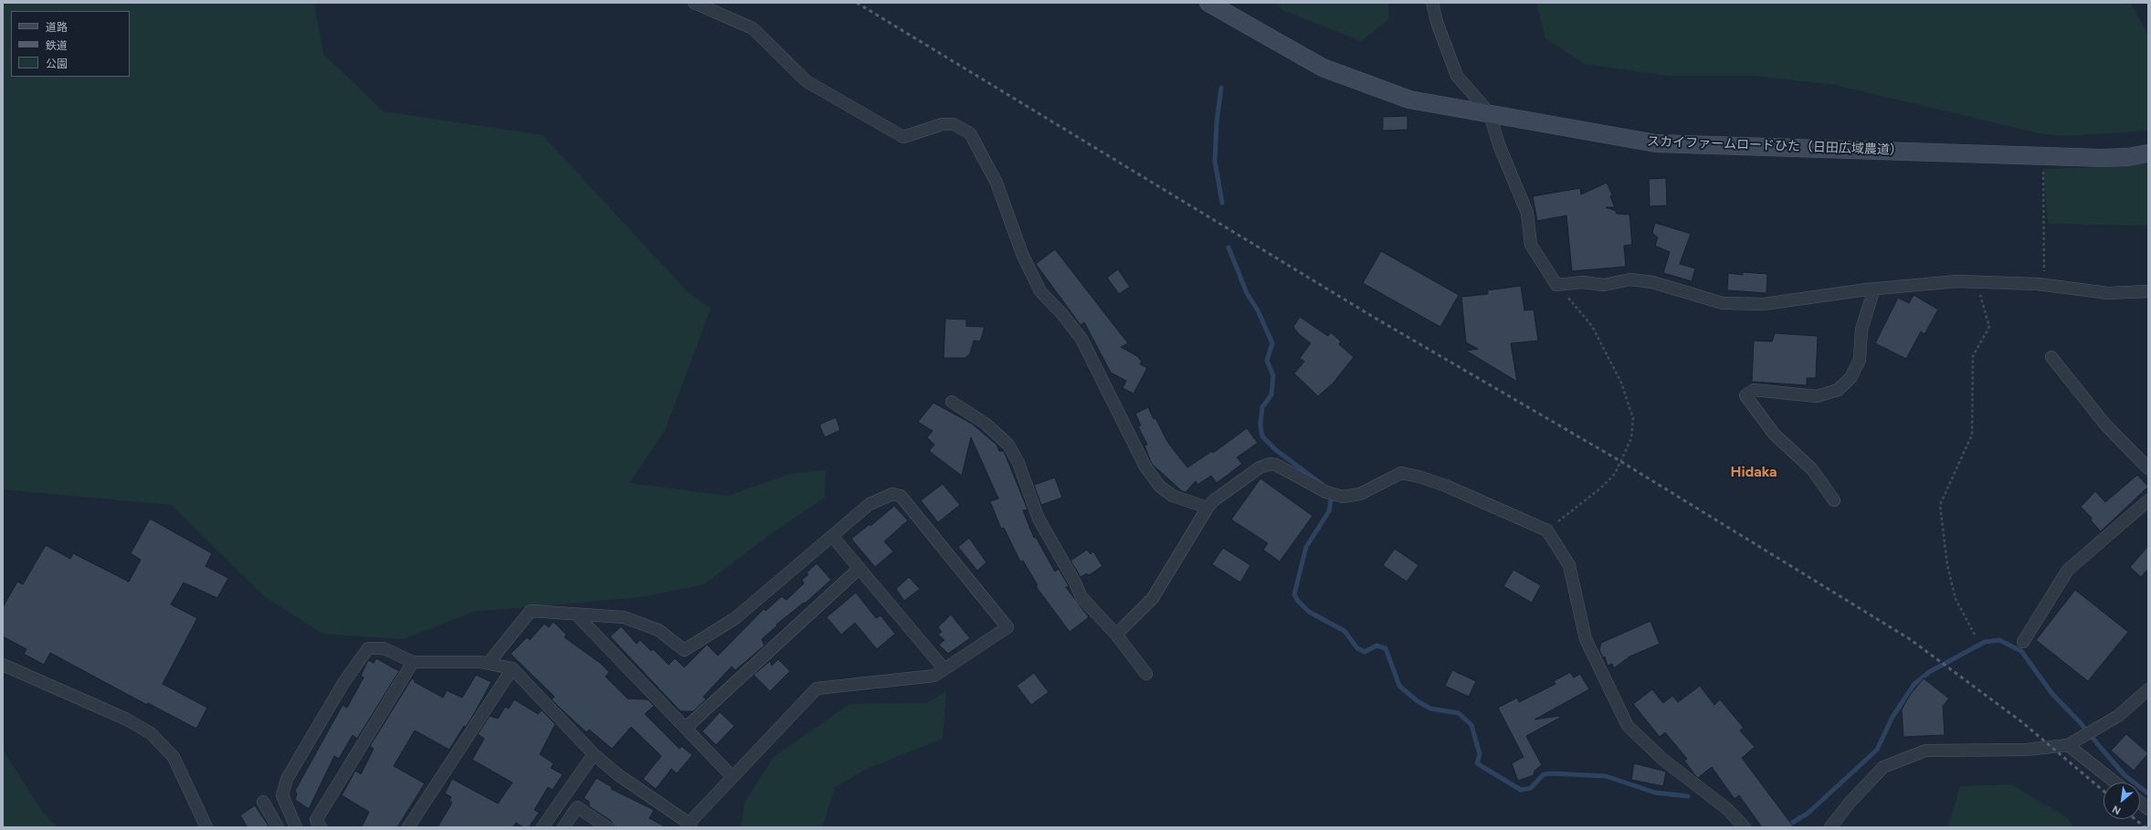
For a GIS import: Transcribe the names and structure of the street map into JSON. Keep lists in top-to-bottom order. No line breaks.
{"streets":{"street":["スカイファームロードひた（日田広域農道）"]},"districts":["Hidaka"],"legend":["道路","鉄道","公園"],"north":"bottom left"}
